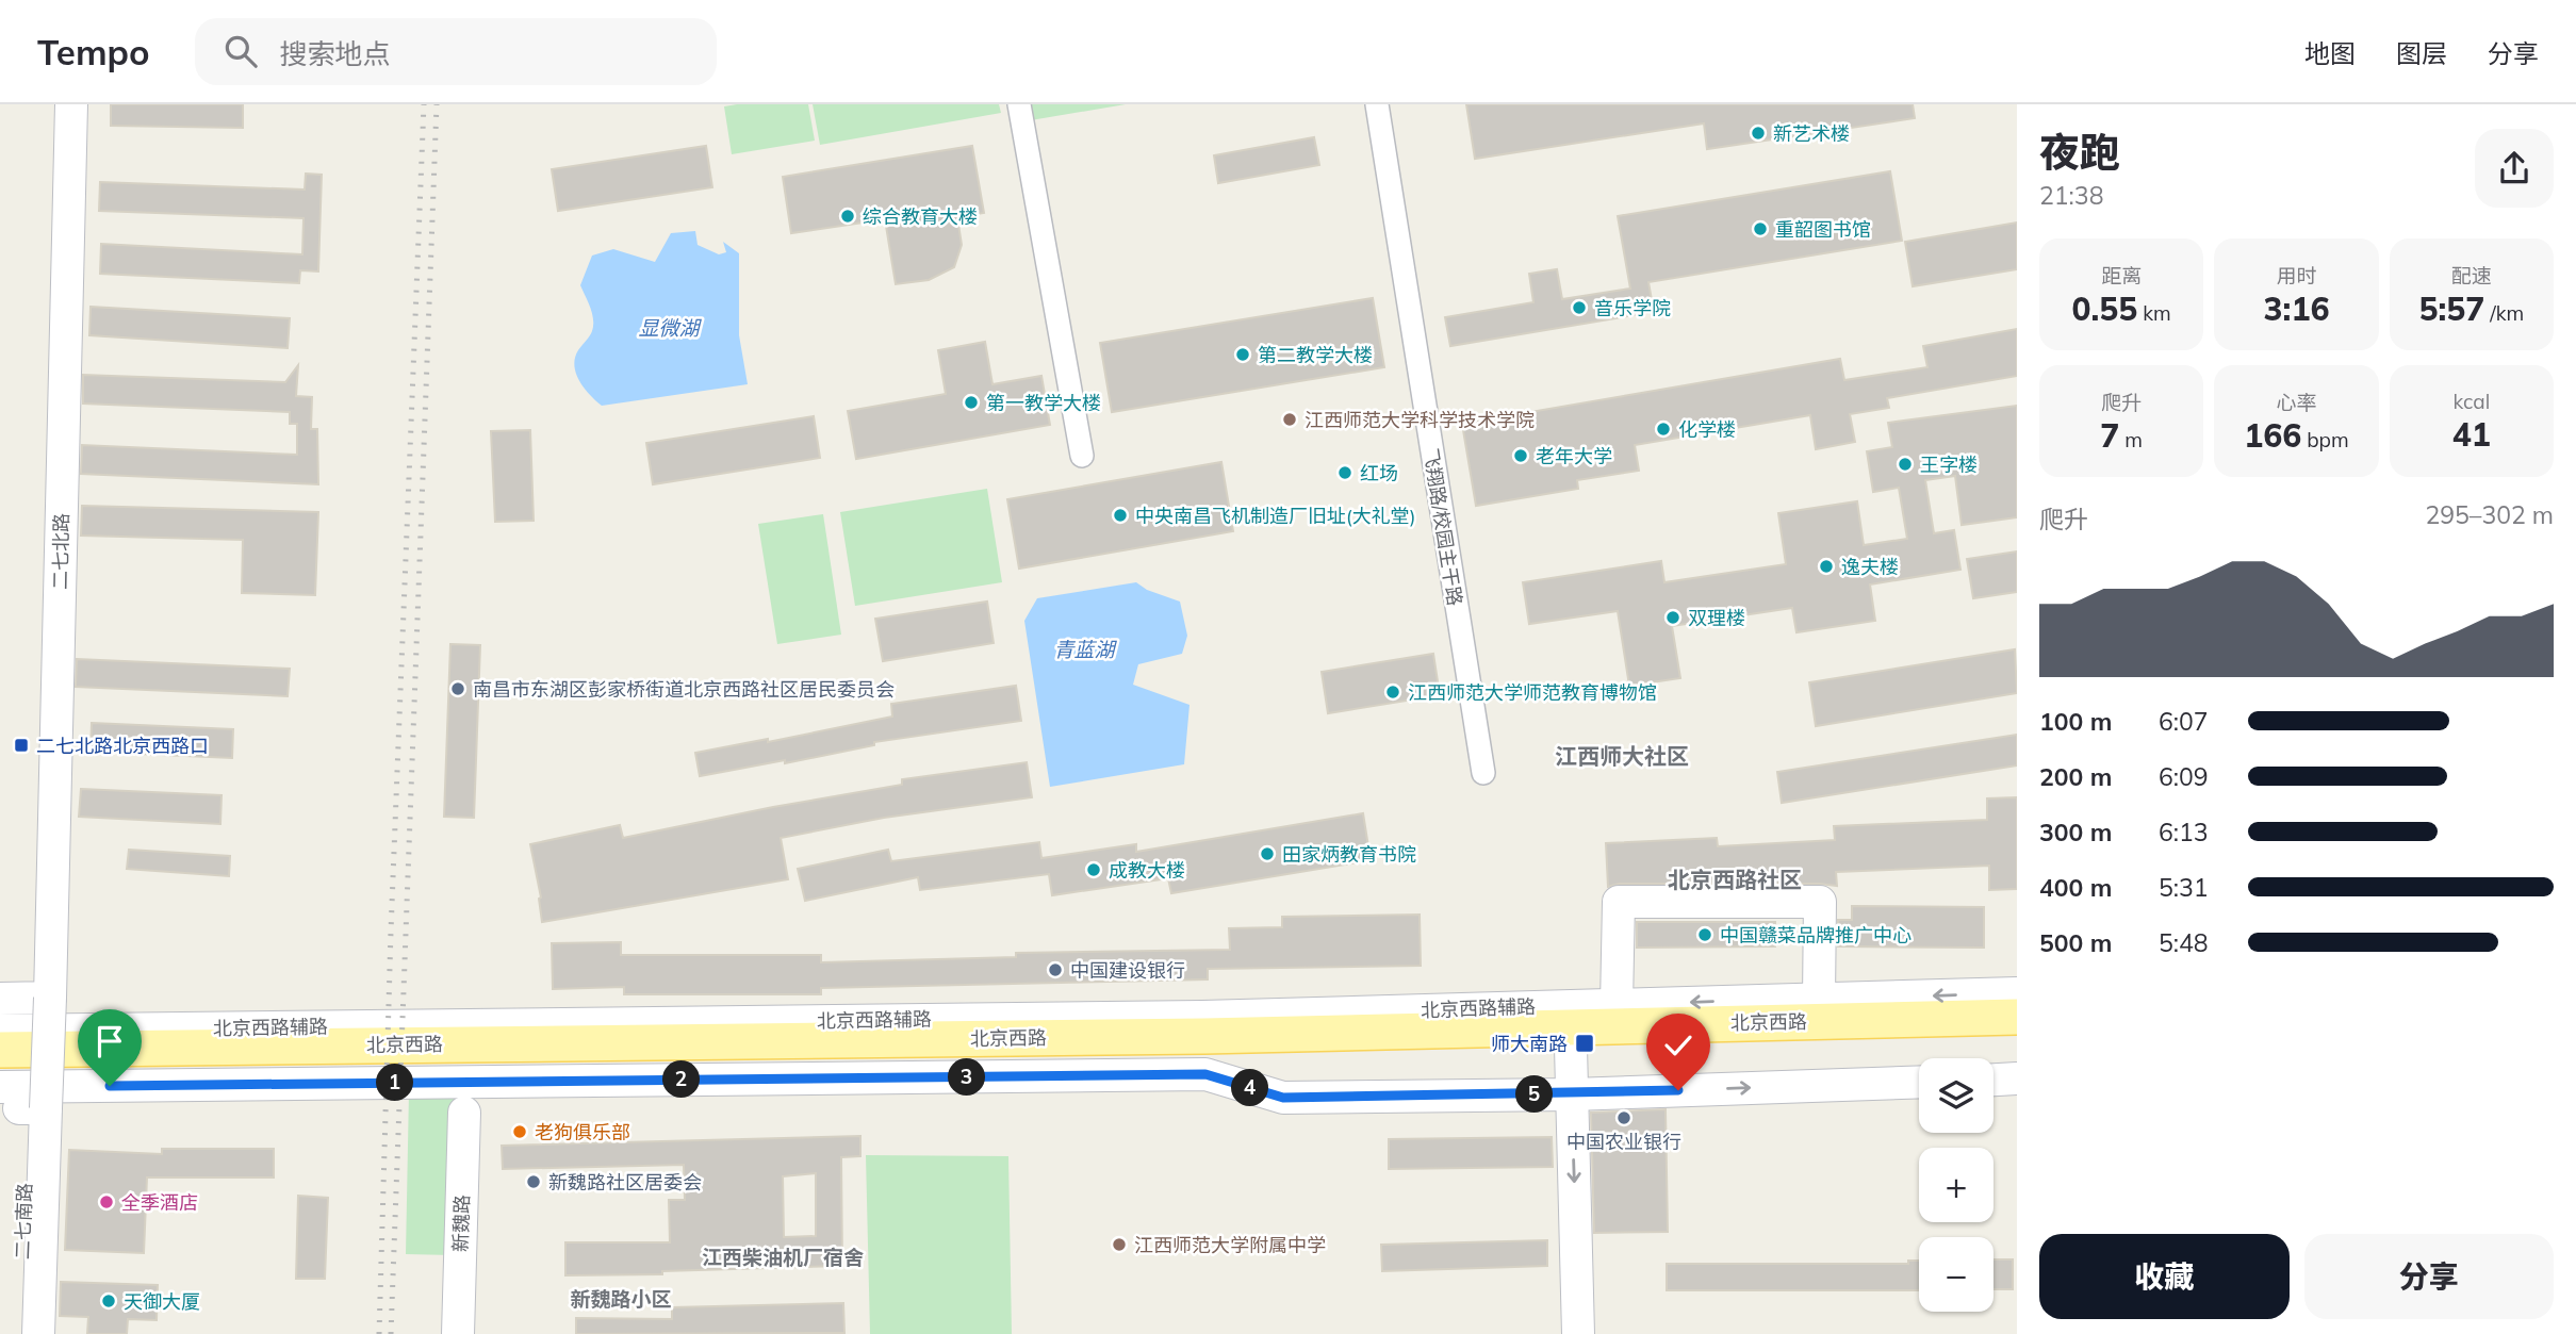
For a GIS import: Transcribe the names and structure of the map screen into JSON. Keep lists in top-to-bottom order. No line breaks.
{"streets":{"main road":["二七北路","北京西路辅路","北京西路","二七南路","新魏路"],"street":["飞翔路/校园主干路"]},"districts":["江西师大社区","北京西路社区","江西柴油机厂宿舍","新魏路小区"],"water":["显微湖","青蓝湖"],"places":{"other":["新艺术楼","综合教育大楼","重韶图书馆","音乐学院","第二教学大楼","第一教学大楼","江西师范大学科学技术学院","化学楼","老年大学","王字楼","红场","中央南昌飞机制造厂旧址(大礼堂)","逸夫楼","双理楼","南昌市东湖区彭家桥街道北京西路社区居民委员会","江西师范大学师范教育博物馆","田家炳教育书院","成教大楼","中国赣菜品牌推广中心","中国建设银行","中国农业银行","老狗俱乐部","新魏路社区居委会","全季酒店","江西师范大学附属中学","天御大厦"],"transit":["二七北路北京西路口","师大南路"]},"page":{"header":"Tempo","search":"搜索地点","nav":["地图","图层","分享"],"heading":["夜跑","21:38"],"stats":[["距离","0.55 km"],["用时","3:16"],["配速","5:57 /km"],["爬升","7 m"],["心率","166 bpm"],["kcal","41"]],"chart":["爬升","295–302 m"],"list":[{"name":"100 m","note":"6:07"},{"name":"200 m","note":"6:09"},{"name":"300 m","note":"6:13"},{"name":"400 m","note":"5:31"},{"name":"500 m","note":"5:48"}],"map_buttons":["+","−"],"pins":["3","2","1","4","5"],"buttons":["收藏","分享"]}}
